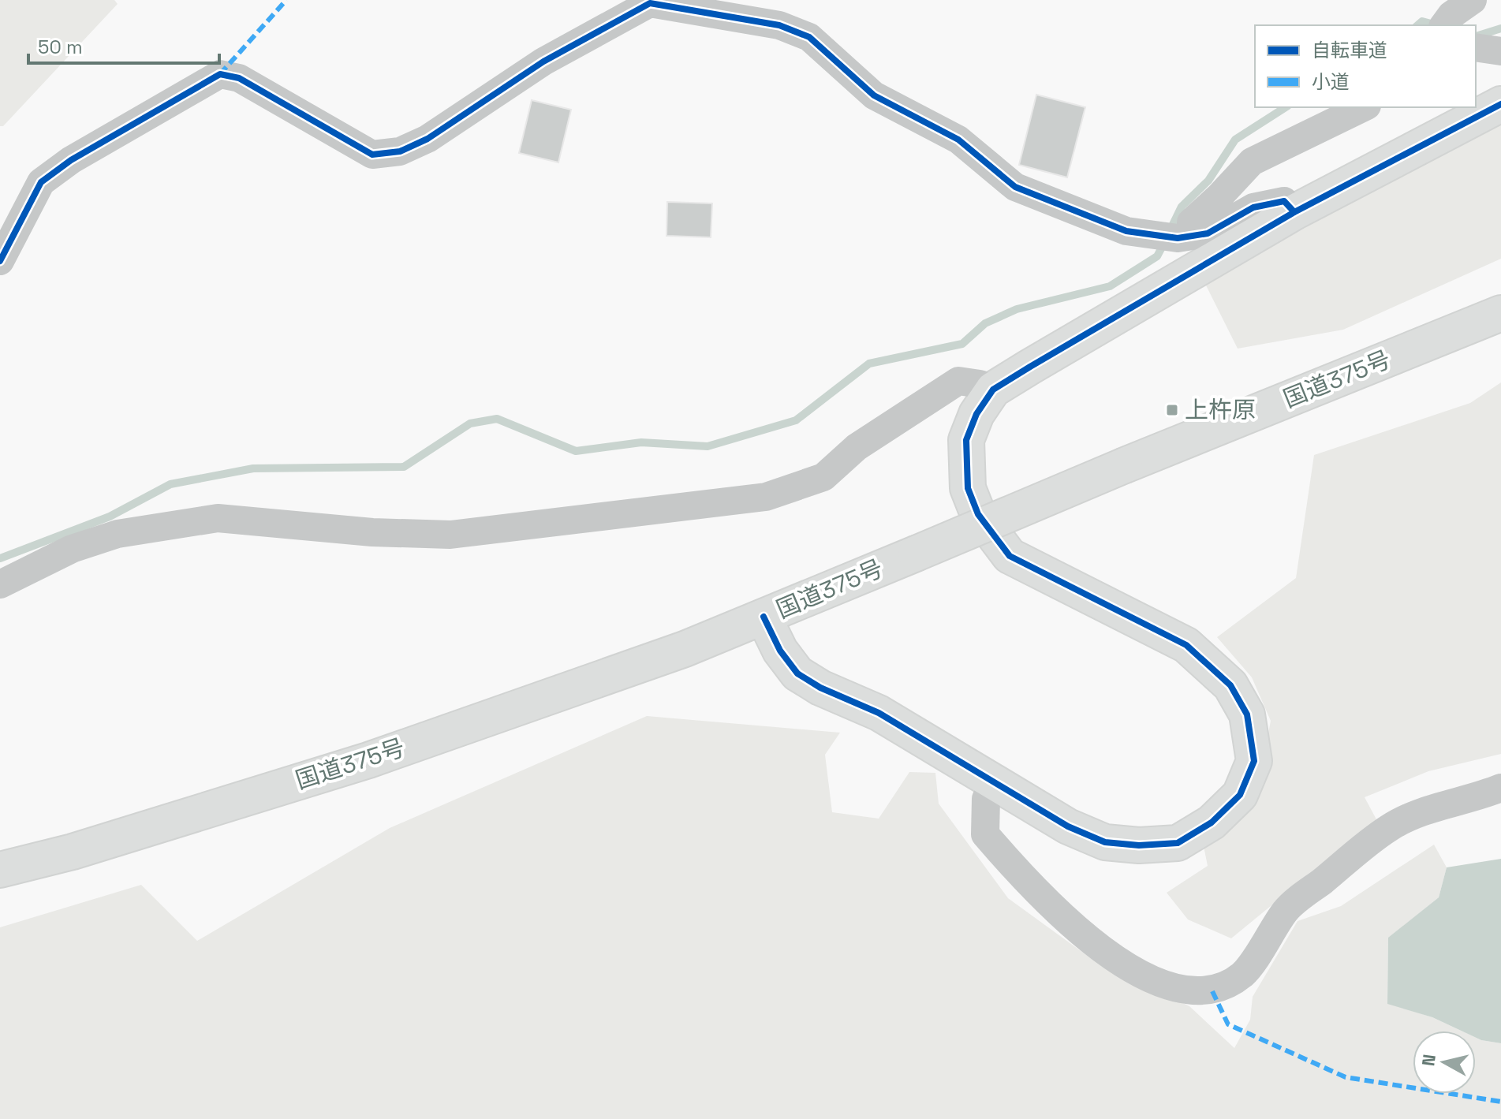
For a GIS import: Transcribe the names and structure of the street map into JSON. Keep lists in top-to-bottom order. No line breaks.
{"streets":{"main road":["国道375号"]},"places":{"transit":["上杵原"]},"legend":["自転車道","小道"],"scale_bar":"50 m","north":"left"}
